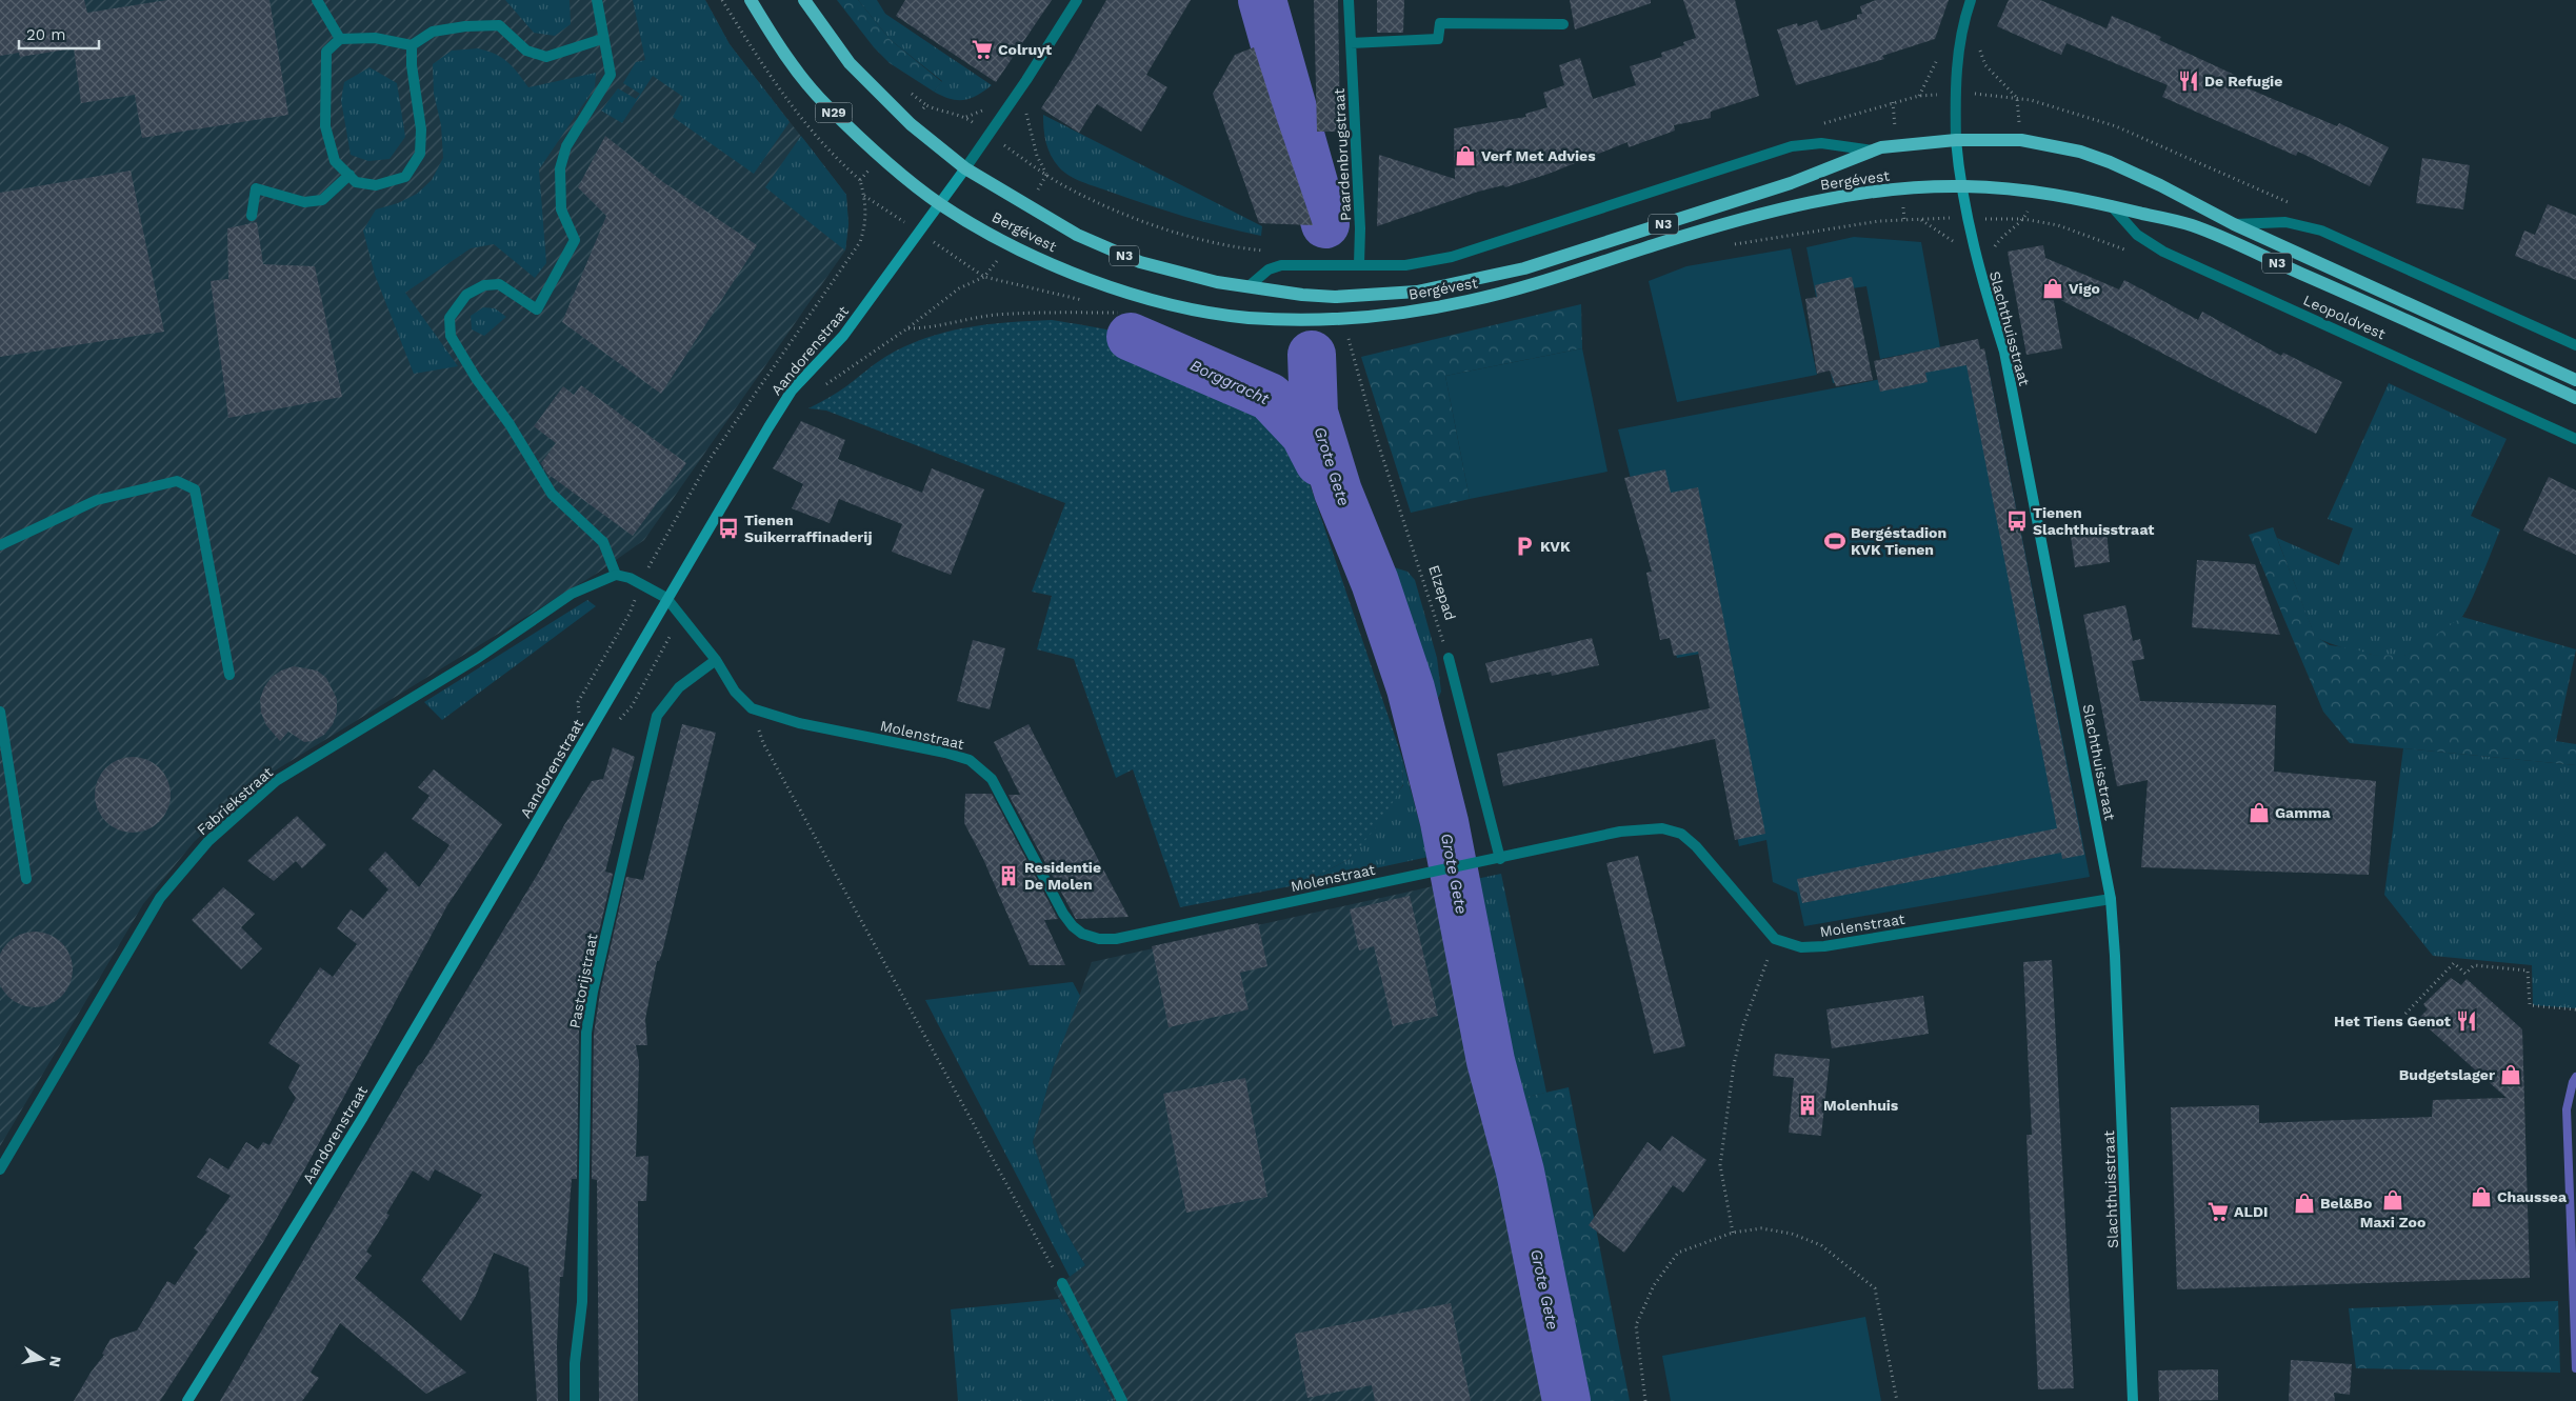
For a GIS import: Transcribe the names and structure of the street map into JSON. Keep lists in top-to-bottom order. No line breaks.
{"streets":{"main road":["N29","Bergévest","N3","Leopoldvest","Slachthuisstraat","Aandorenstraat"],"street":["Paardenbrugstraat","Molenstraat","Fabriekstraat","Pastorijstraat"],"path":["Elzepad"]},"crossings":[["N29","Bergévest"],["N29","Aandorenstraat"],["Paardenbrugstraat","Bergévest"],["Bergévest","N3"],["Bergévest","Leopoldvest"],["Bergévest","Slachthuisstraat"],["Bergévest","Aandorenstraat"],["N3","Slachthuisstraat"],["Leopoldvest","Slachthuisstraat"],["Slachthuisstraat","Molenstraat"],["Aandorenstraat","Molenstraat"],["Molenstraat","Pastorijstraat"]],"water":["Borggracht","Grote Gete"],"places":{"supermarket":["Colruyt","ALDI"],"restaurant":["De Refugie","Het Tiens Genot"],"shop":["Verf Met Advies","Vigo","Gamma","Budgetslager","Chaussea","Maxi Zoo","Bel&Bo"],"bus stop":["Tienen Slachthuisstraat","Tienen Suikerraffinaderij"],"sports":["Bergéstadion KVK Tienen"],"parking":["KVK"],"building":["Residentie De Molen","Molenhuis"]},"scale_bar":"20 m","north":"right"}
